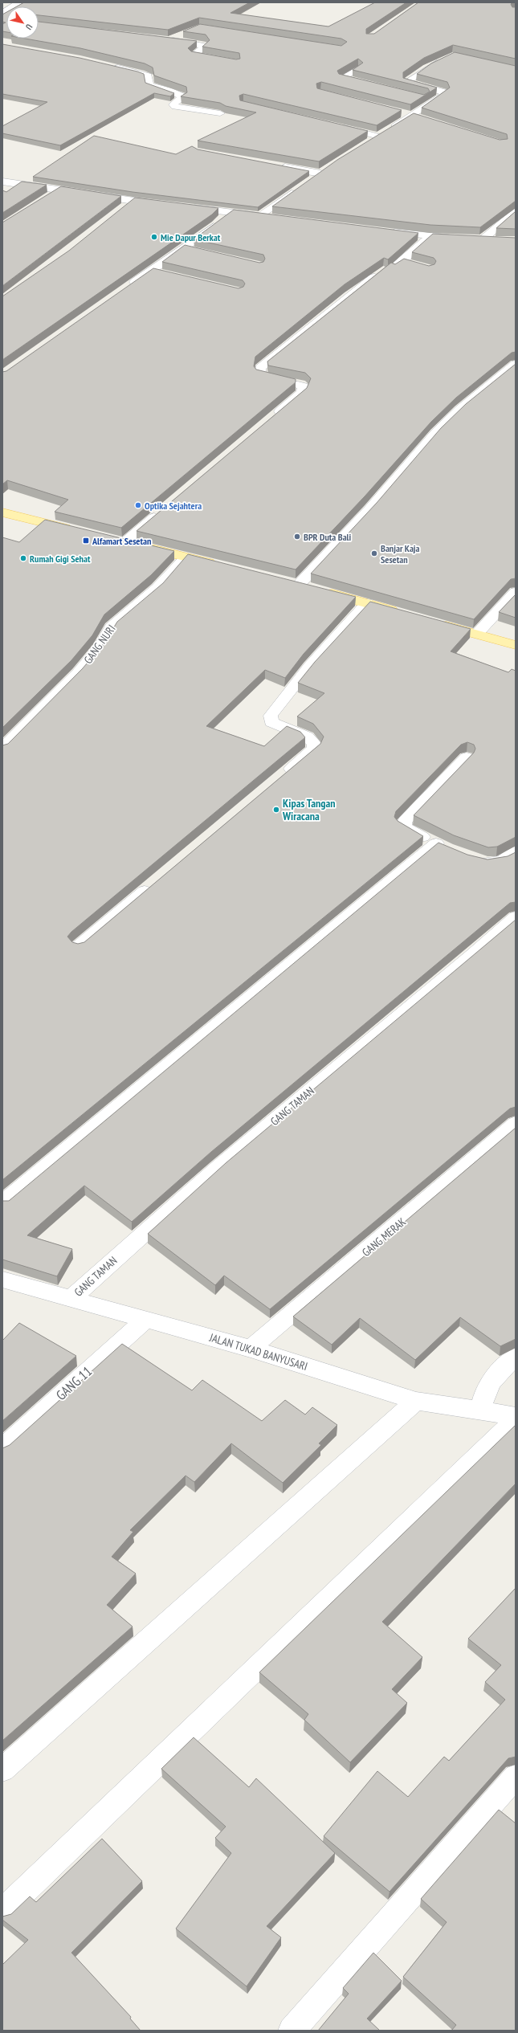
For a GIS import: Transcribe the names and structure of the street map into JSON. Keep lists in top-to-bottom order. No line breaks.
{"streets":{"street":["GANG NURI","GANG TAMAN","GANG MERAK","JALAN TUKAD BANYUSARI","GANG 11"]},"crossings":[["GANG TAMAN","JALAN TUKAD BANYUSARI"],["GANG MERAK","JALAN TUKAD BANYUSARI"],["JALAN TUKAD BANYUSARI","GANG 11"]],"places":{"other":["Mie Dapur Berkat","Optika Sejahtera","BPR Duta Bali","Banjar Kaja Sesetan","Rumah Gigi Sehat","Kipas Tangan Wiracana"],"transit":["Alfamart Sesetan"]},"north":"bottom right"}
